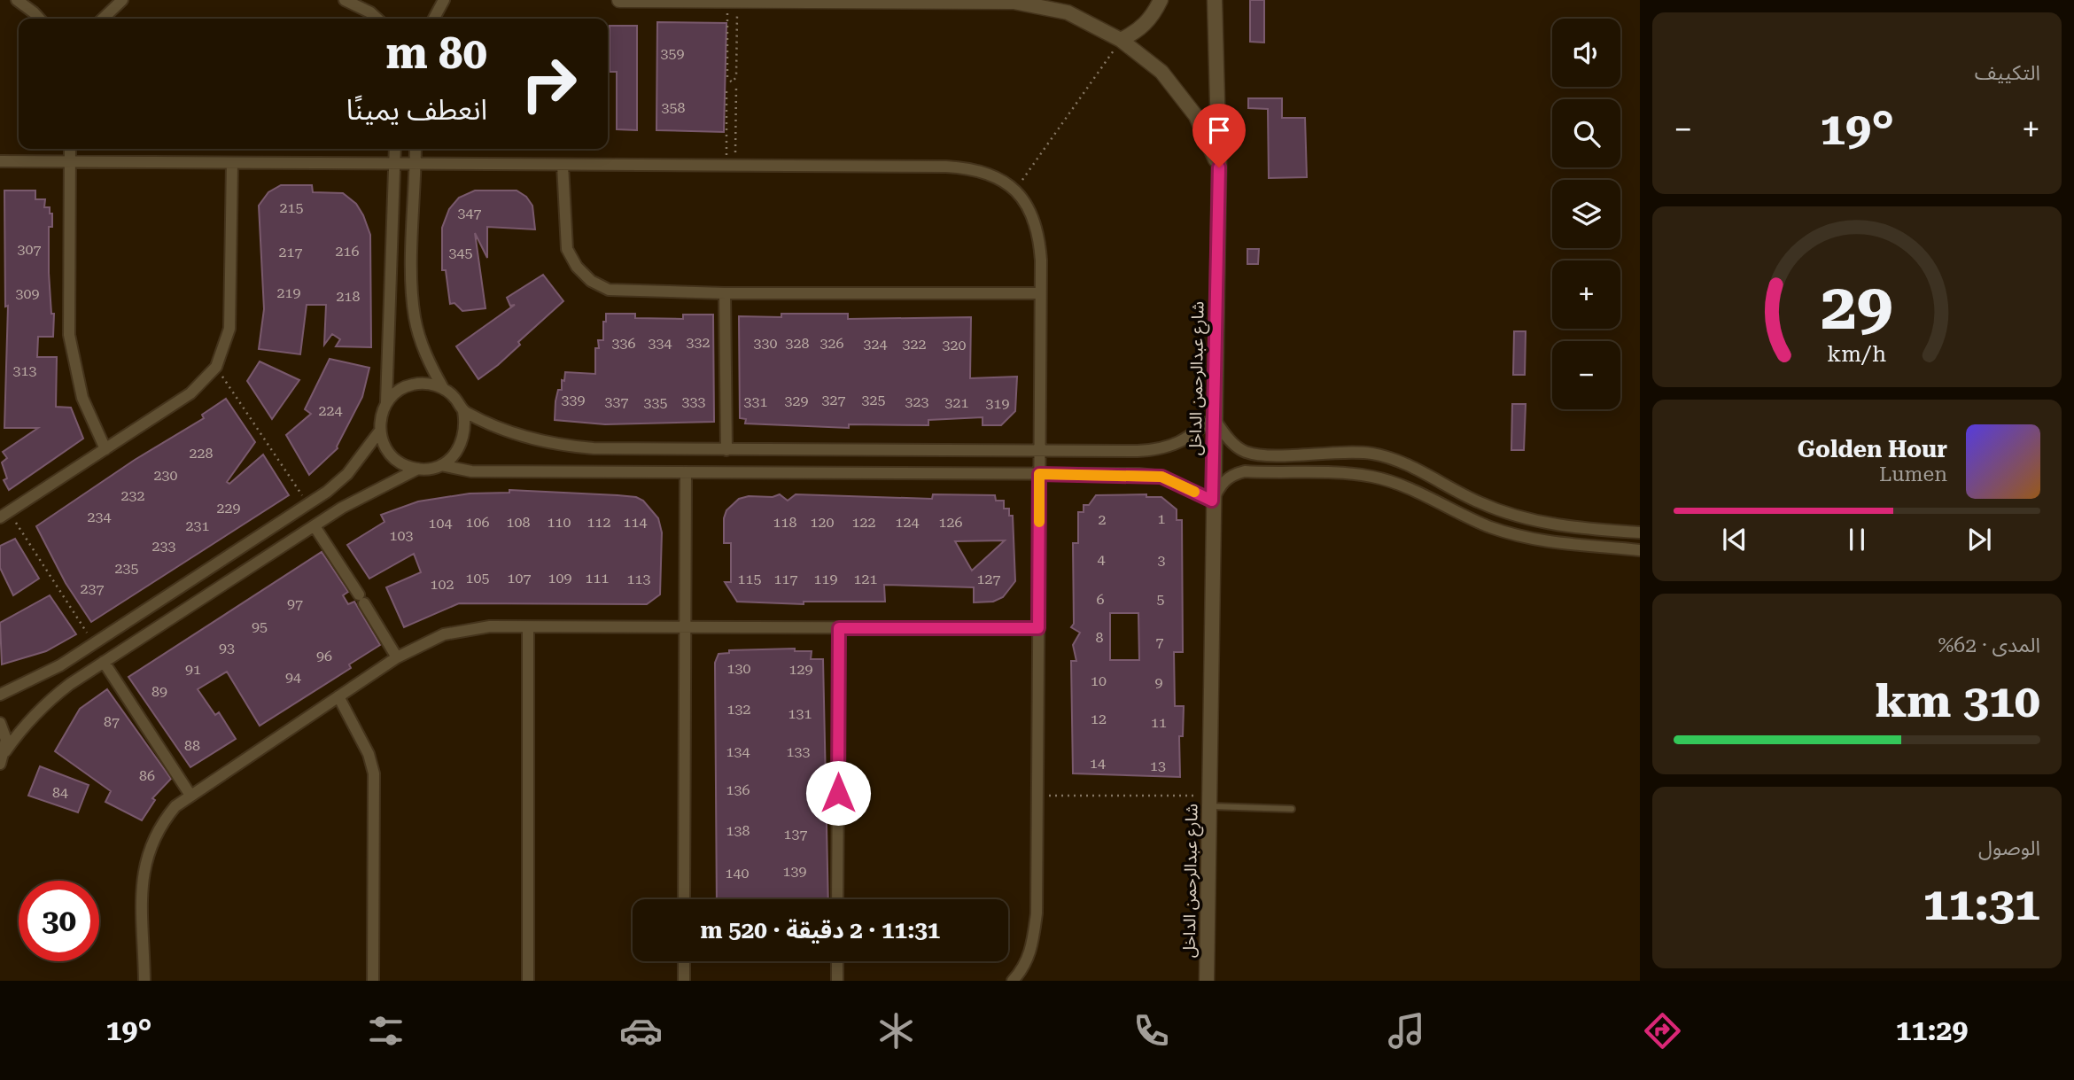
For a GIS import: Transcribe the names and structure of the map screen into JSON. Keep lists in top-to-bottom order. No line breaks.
{"streets":{"street":["شارع عبدالرحمن الداخل"]},"house_numbers":["359","358","215","347","307","216","217","345","219","309","218","332","336","334","330","328","326","324","322","320","313","339","327","325","329","337","333","331","323","335","321","319","224","228","230","232","229","234","1","2","106","108","110","112","114","118","120","122","124","126","104","231","103","233","4","3","235","105","107","109","111","113","115","117","119","121","127","102","237","6","5","97","95","8","7","93","96","130","91","129","94","10","9","89","132","131","12","87","11","88","134","133","14","13","86","136","84","138","137","139","140"],"page":{"tile":["التكييف",["المدى · 62%","310 km"],["الوصول","11:31"]],"map_buttons":["+","−"],"turn":["80 m","انعطف يمينًا"],"heat":["−","19°","+"],"song":["Golden Hour","Lumen"],"limit":"30","trip":"11:31 · 2 دقيقة · 520 m","tabs":["11:29","19°"],"gauge":["29","km/h"]}}
